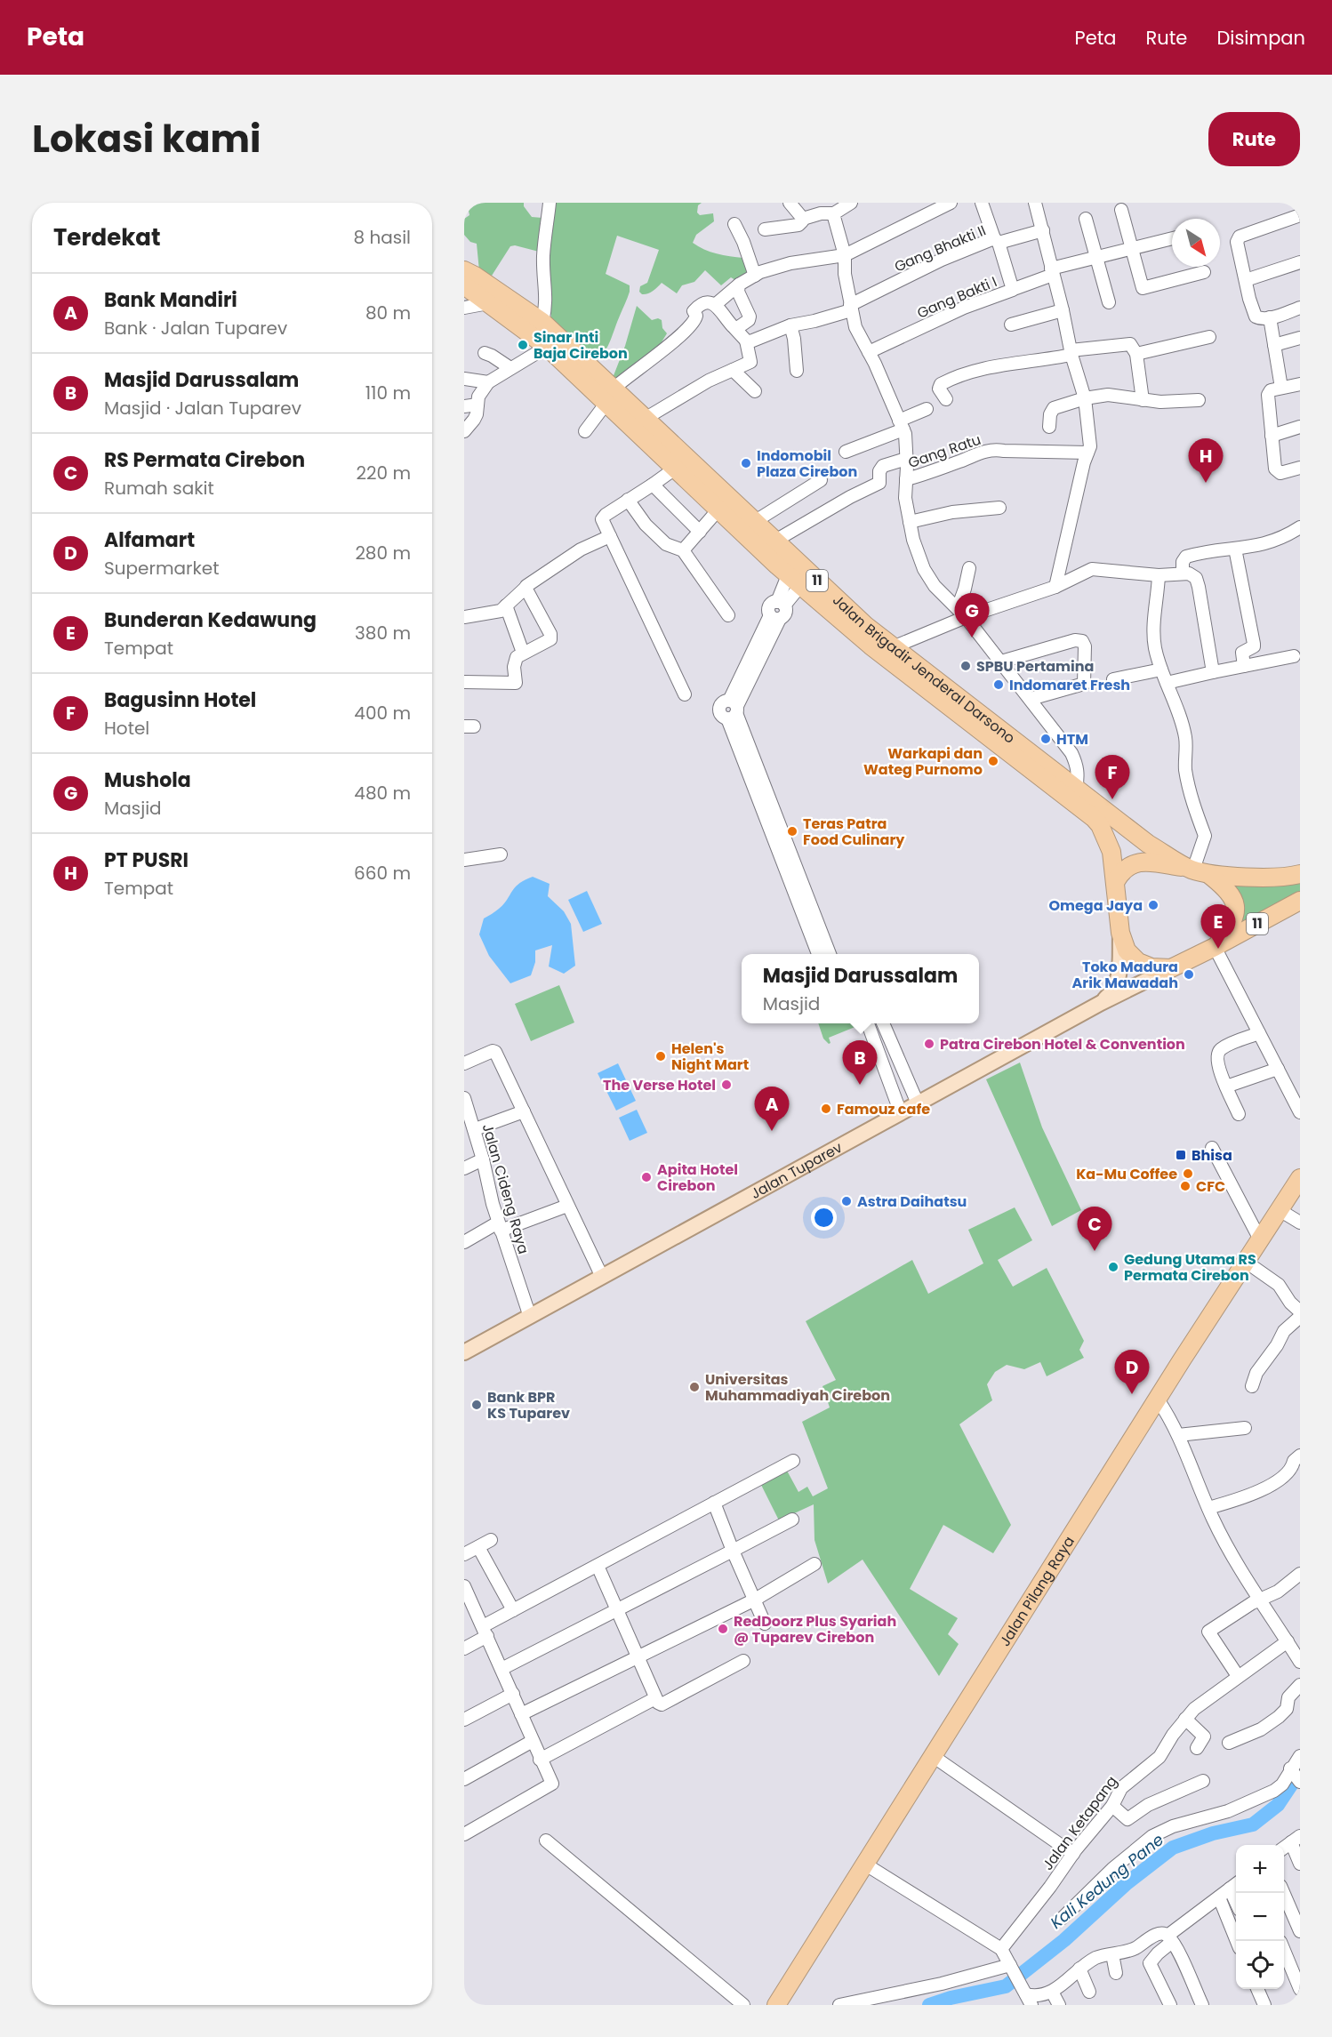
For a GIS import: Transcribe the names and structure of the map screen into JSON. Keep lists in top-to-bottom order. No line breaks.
{"streets":{"highway":["11","Jalan Brigadir Jenderal Darsono","Jalan Pilang Raya"],"main road":["Jalan Tuparev"],"street":["Gang Bhakti II","Gang Bakti I","Gang Ratu","Jalan Cideng Raya","Jalan Ketapang"]},"crossings":[["Gang Bhakti II","Gang Bakti I"],["11","Jalan Brigadir Jenderal Darsono"],["11","Jalan Tuparev"],["Jalan Brigadir Jenderal Darsono","Jalan Tuparev"],["Jalan Tuparev","Jalan Cideng Raya"]],"water":["Kali Kedung Pane"],"places":{"other":["Sinar Inti Baja Cirebon","Indomobil Plaza Cirebon","SPBU Pertamina","Indomaret Fresh","HTM","Warkapi dan Wateg Purnomo","Teras Patra Food Culinary","Omega Jaya","Toko Madura Arik Mawadah","Patra Cirebon Hotel & Convention","Helen's Night Mart","The Verse Hotel","Famouz cafe","Ka-Mu Coffee","Apita Hotel Cirebon","CFC","Astra Daihatsu","Gedung Utama RS Permata Cirebon","Universitas Muhammadiyah Cirebon","Bank BPR KS Tuparev","RedDoorz Plus Syariah @ Tuparev Cirebon"],"transit":["Bhisa"]},"north":"bottom right","page":{"header":"Peta","nav":["Peta","Rute","Disimpan"],"title":"Lokasi kami","buttons":"Rute","heading":["Terdekat","8 hasil"],"list":[{"mark":"A","name":"Bank Mandiri","note":"Bank · Jalan Tuparev","value":"80 m"},{"mark":"B","name":"Masjid Darussalam","note":"Masjid · Jalan Tuparev","value":"110 m"},{"mark":"C","name":"RS Permata Cirebon","note":"Rumah sakit","value":"220 m"},{"mark":"D","name":"Alfamart","note":"Supermarket","value":"280 m"},{"mark":"E","name":"Bunderan Kedawung","note":"Tempat","value":"380 m"},{"mark":"F","name":"Bagusinn Hotel","note":"Hotel","value":"400 m"},{"mark":"G","name":"Mushola","note":"Masjid","value":"480 m"},{"mark":"H","name":"PT PUSRI","note":"Tempat","value":"660 m"}],"pins":["H","G","F","E","B","A","C","D"],"popup":["Masjid Darussalam","Masjid"],"map_buttons":["+","−"]}}
